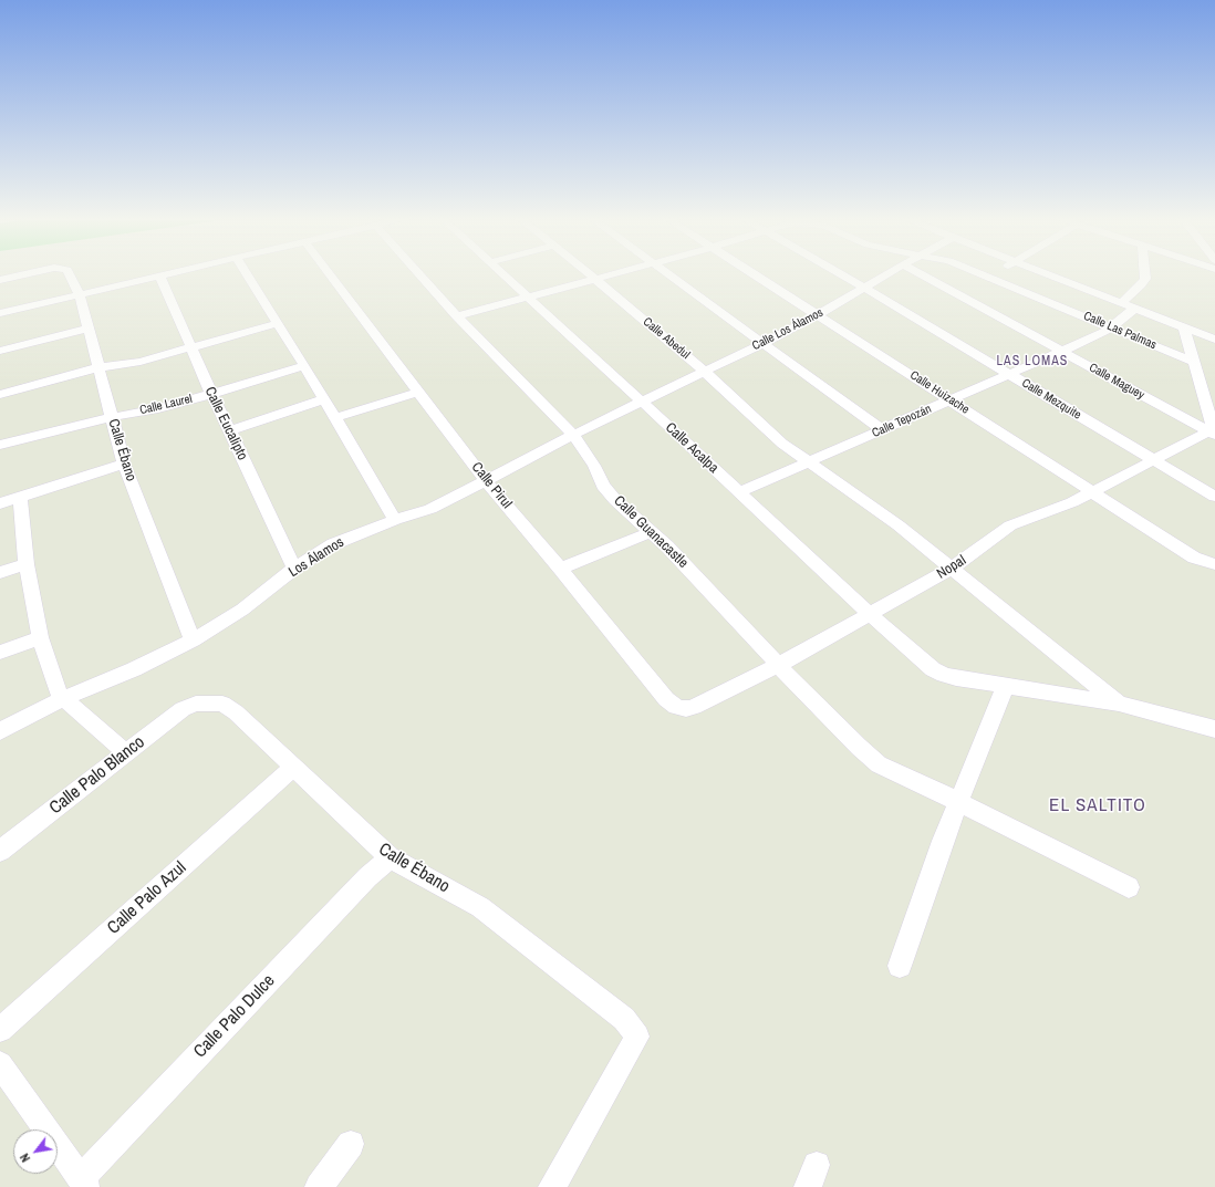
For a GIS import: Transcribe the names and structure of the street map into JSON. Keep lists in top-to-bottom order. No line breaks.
{"streets":{"street":["Calle Los Álamos","Calle Las Palmas","Calle Abedul","Calle Maguey","Calle Huizache","Calle Mezquite","Calle Laurel","Calle Tepozán","Calle Eucalipto","Calle Acalpa","Calle Ébano","Calle Pirul","Calle Guanacastle","Los Álamos","Nopal","Calle Palo Blanco","Calle Palo Azul","Calle Palo Dulce"]},"crossings":[["Calle Los Álamos","Calle Abedul"],["Calle Los Álamos","Calle Huizache"],["Calle Los Álamos","Calle Mezquite"],["Calle Los Álamos","Calle Acalpa"],["Calle Los Álamos","Los Álamos"],["Calle Las Palmas","Calle Tepozán"],["Calle Abedul","Calle Tepozán"],["Calle Abedul","Nopal"],["Calle Maguey","Calle Tepozán"],["Calle Maguey","Nopal"],["Calle Huizache","Calle Tepozán"],["Calle Huizache","Nopal"],["Calle Mezquite","Calle Tepozán"],["Calle Mezquite","Nopal"],["Calle Laurel","Calle Eucalipto"],["Calle Laurel","Calle Ébano"],["Calle Tepozán","Calle Acalpa"],["Calle Eucalipto","Los Álamos"],["Calle Acalpa","Los Álamos"],["Calle Acalpa","Nopal"],["Calle Ébano","Los Álamos"],["Calle Ébano","Calle Palo Blanco"],["Calle Ébano","Calle Palo Azul"],["Calle Ébano","Calle Palo Dulce"],["Calle Pirul","Los Álamos"],["Calle Pirul","Nopal"],["Calle Guanacastle","Los Álamos"],["Calle Guanacastle","Nopal"]],"districts":["LAS LOMAS","EL SALTITO"],"north":"bottom left"}
